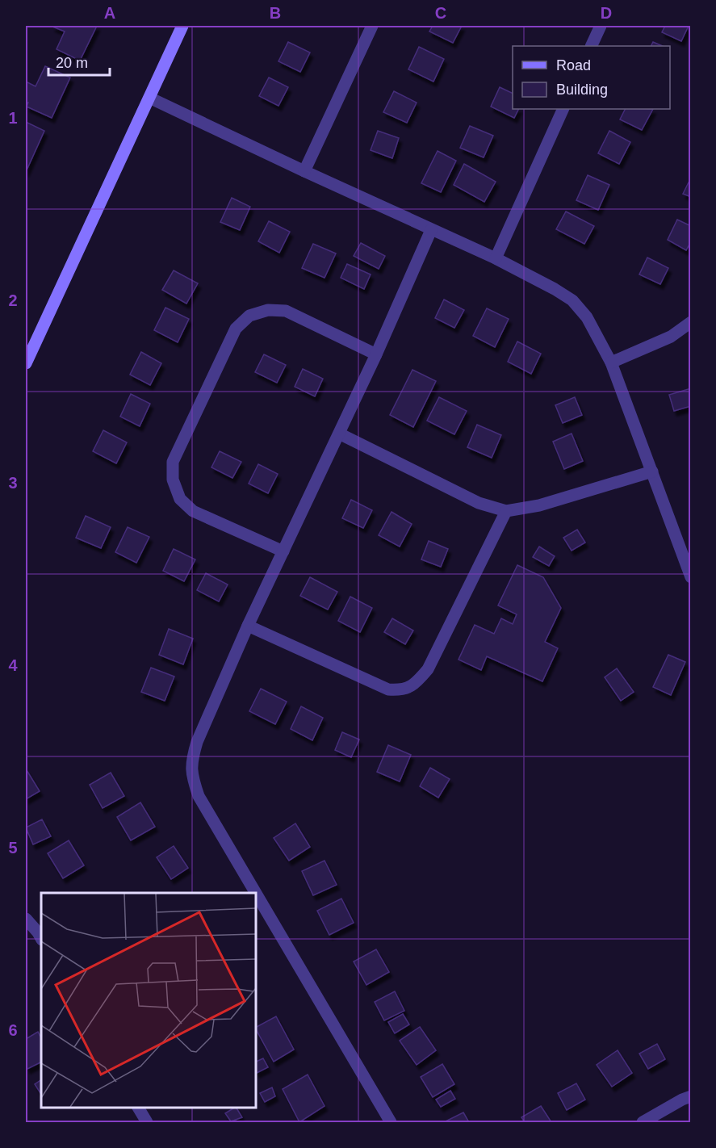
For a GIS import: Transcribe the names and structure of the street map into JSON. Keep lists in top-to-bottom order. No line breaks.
{"legend":["Road","Building"],"scale_bar":"20 m","grid":{"columns":["A","B","C","D"],"rows":["1","2","3","4","5","6"]}}
